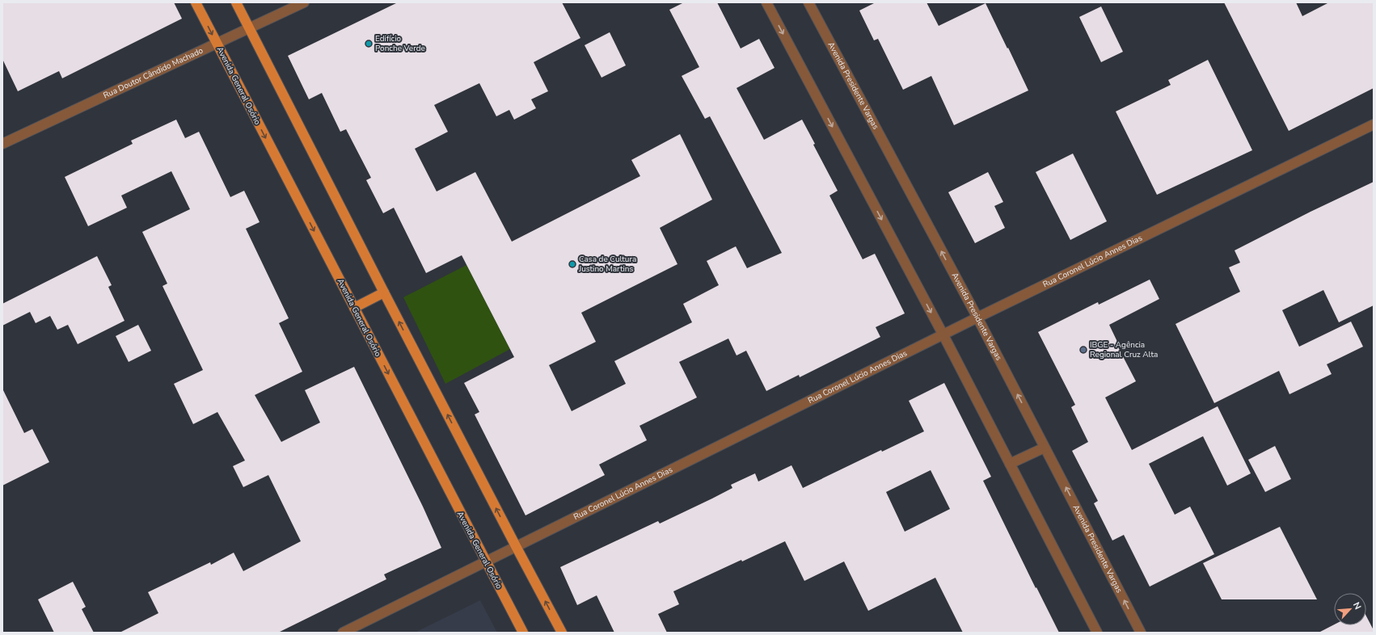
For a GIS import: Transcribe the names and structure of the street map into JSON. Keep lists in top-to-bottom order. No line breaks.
{"streets":{"main road":["Avenida General Osório"],"street":["Rua Doutor Cândido Machado","Avenida Presidente Vargas","Rua Coronel Lúcio Annes Dias"]},"crossings":[["Rua Doutor Cândido Machado","Avenida General Osório"],["Avenida General Osório","Rua Coronel Lúcio Annes Dias"],["Avenida Presidente Vargas","Rua Coronel Lúcio Annes Dias"]],"places":["Edifício Ponche Verde","Casa de Cultura Justino Martins","IBGE - Agência Regional Cruz Alta"],"north":"top right"}
